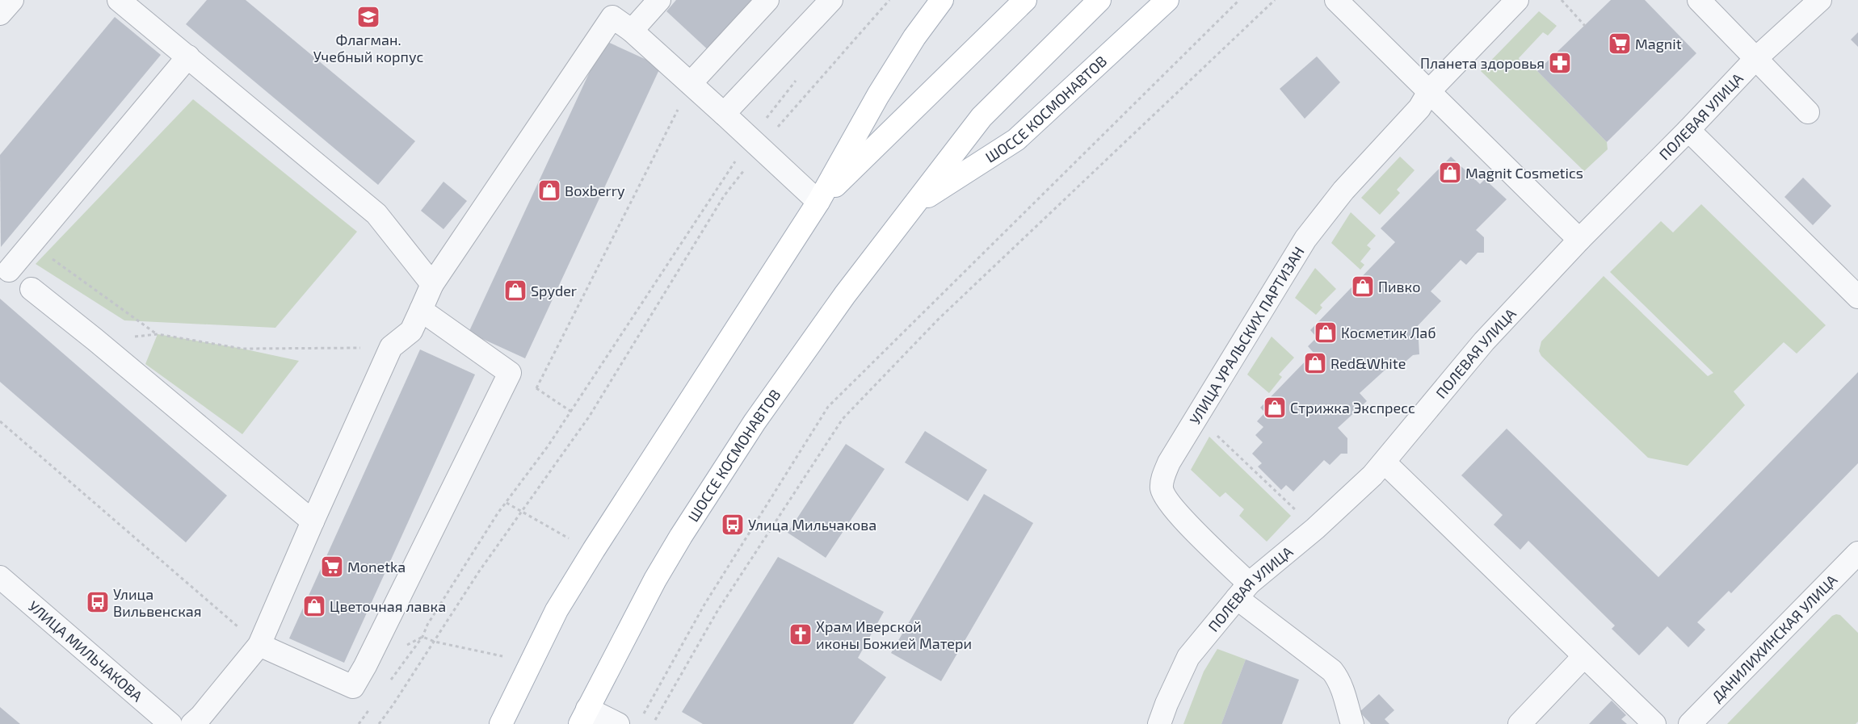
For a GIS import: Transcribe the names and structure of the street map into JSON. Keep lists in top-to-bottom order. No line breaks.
{"streets":{"main road":["ШОССЕ КОСМОНАВТОВ"],"street":["ПОЛЕВАЯ УЛИЦА","УЛИЦА УРАЛЬСКИХ ПАРТИЗАН","ДАНИЛИХИНСКАЯ УЛИЦА","УЛИЦА МИЛЬЧАКОВА"]},"crossings":[["ПОЛЕВАЯ УЛИЦА","УЛИЦА УРАЛЬСКИХ ПАРТИЗАН"]],"places":{"school or university":["Флагман. Учебный корпус"],"supermarket":["Magnit","Monetka"],"pharmacy":["Планета здоровья"],"shop":["Magnit Cosmetics","Boxberry","Пивко","Spyder","Косметик Лаб","Red&White","Стрижка Экспресс","Цветочная лавка"],"bus stop":["Улица Мильчакова","Улица Вильвенская"],"church":["Храм Иверской иконы Божией Матери"]}}
